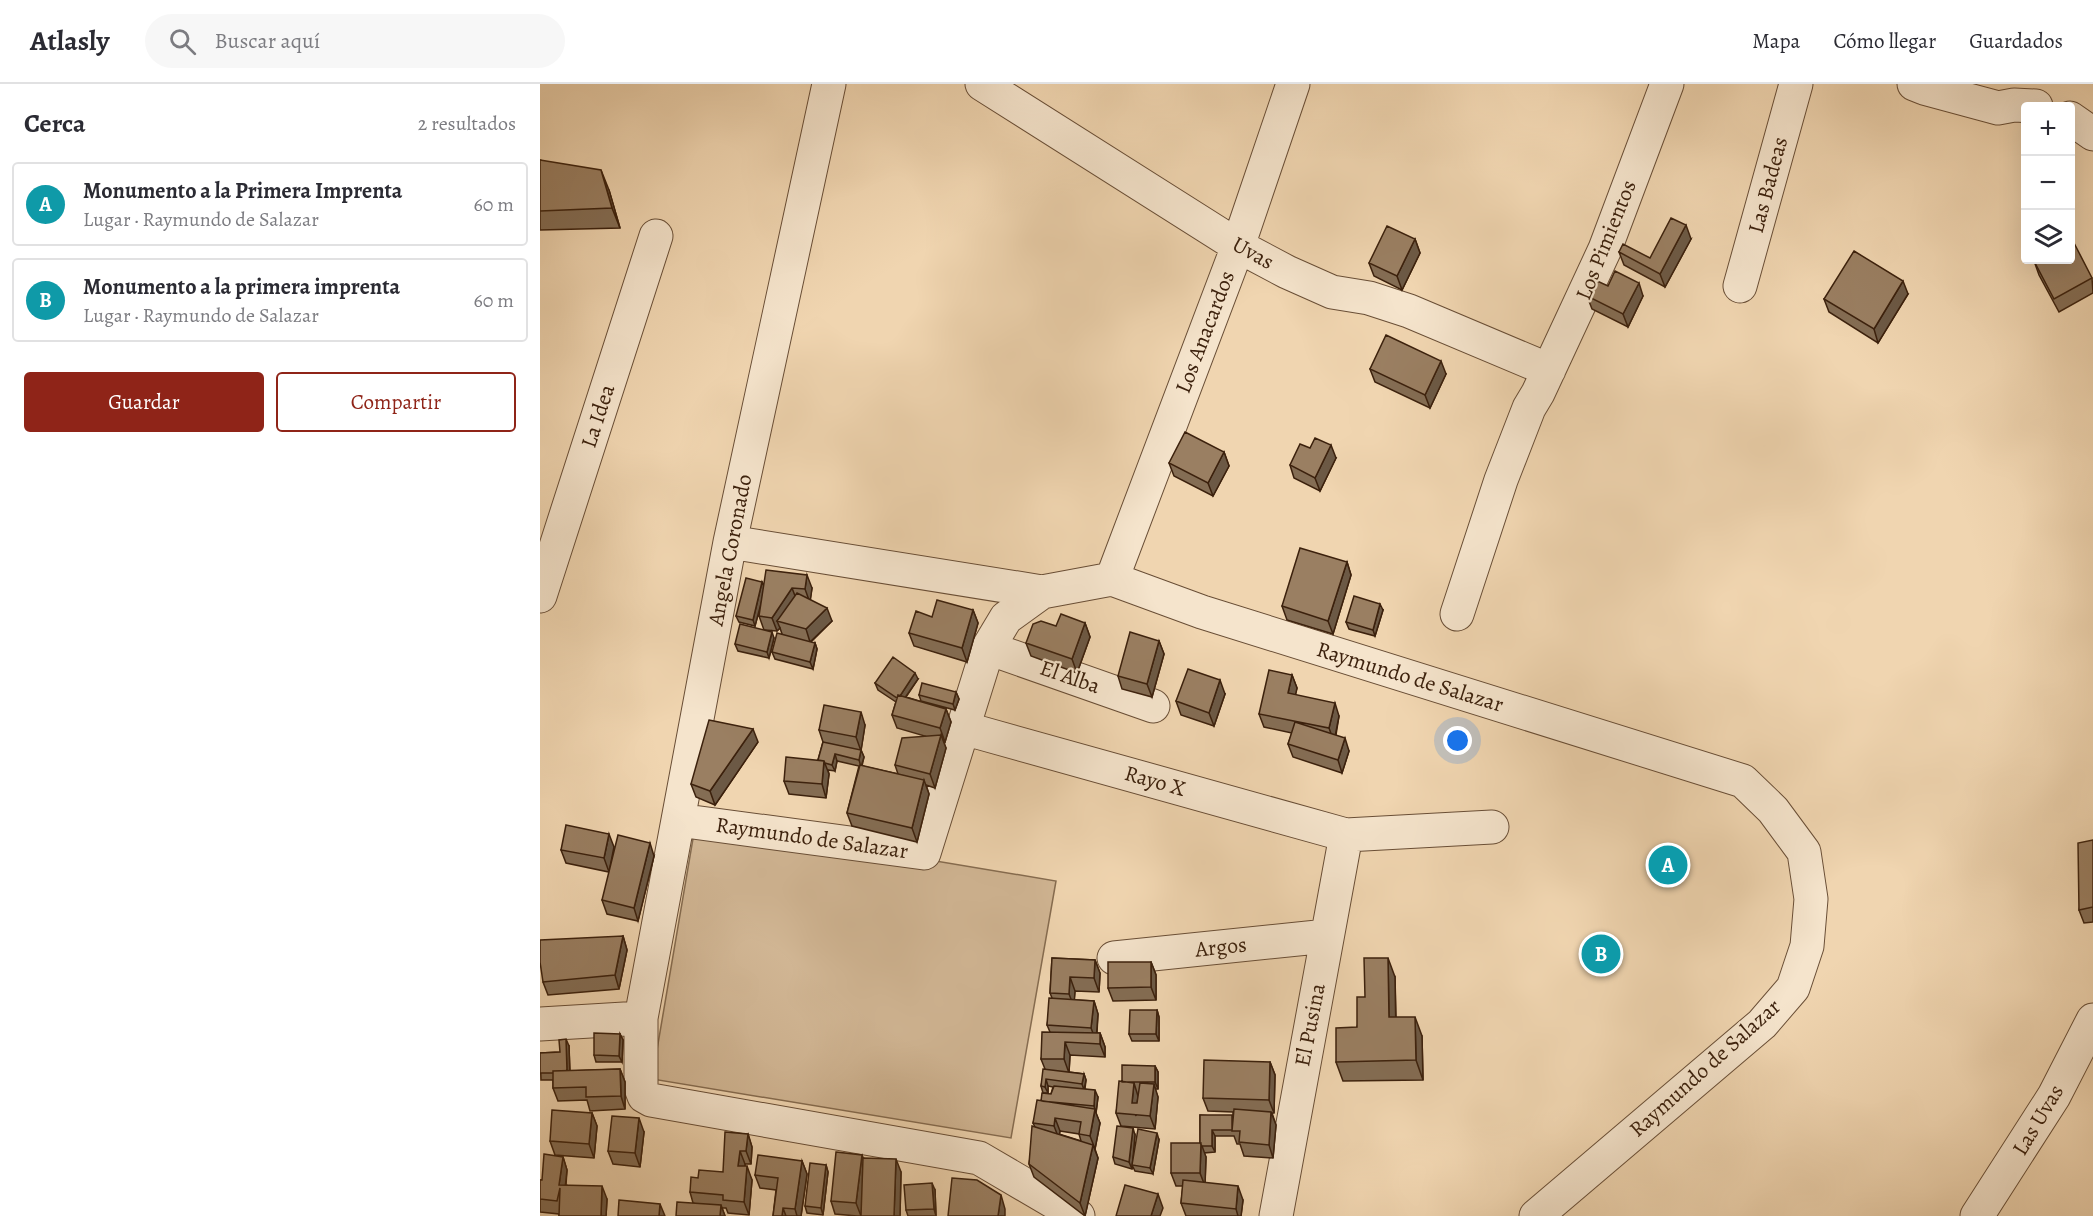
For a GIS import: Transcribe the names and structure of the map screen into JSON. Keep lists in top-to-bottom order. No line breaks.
{"streets":{"street":["Las Badeas","Los Pimientos","Uvas","Los Anacardos","La Idea","Angela Coronado","El Alba","Raymundo de Salazar","Rayo X","Argos","El Pusina","Las Uvas"]},"crossings":[["Los Pimientos","Uvas"],["Uvas","Los Anacardos"],["Los Anacardos","Raymundo de Salazar"],["Angela Coronado","Raymundo de Salazar"],["El Alba","Raymundo de Salazar"],["Raymundo de Salazar","Rayo X"],["Rayo X","El Pusina"],["Argos","El Pusina"]],"page":{"header":"Atlasly","search":"Buscar aquí","nav":["Mapa","Cómo llegar","Guardados"],"heading":["Cerca","2 resultados"],"map_buttons":["+","−"],"list":[{"mark":"A","name":"Monumento a la Primera Imprenta","note":"Lugar · Raymundo de Salazar","value":"60 m"},{"mark":"B","name":"Monumento a la primera imprenta","note":"Lugar · Raymundo de Salazar","value":"60 m"}],"buttons":["Guardar","Compartir"],"pins":["A","B"]}}
